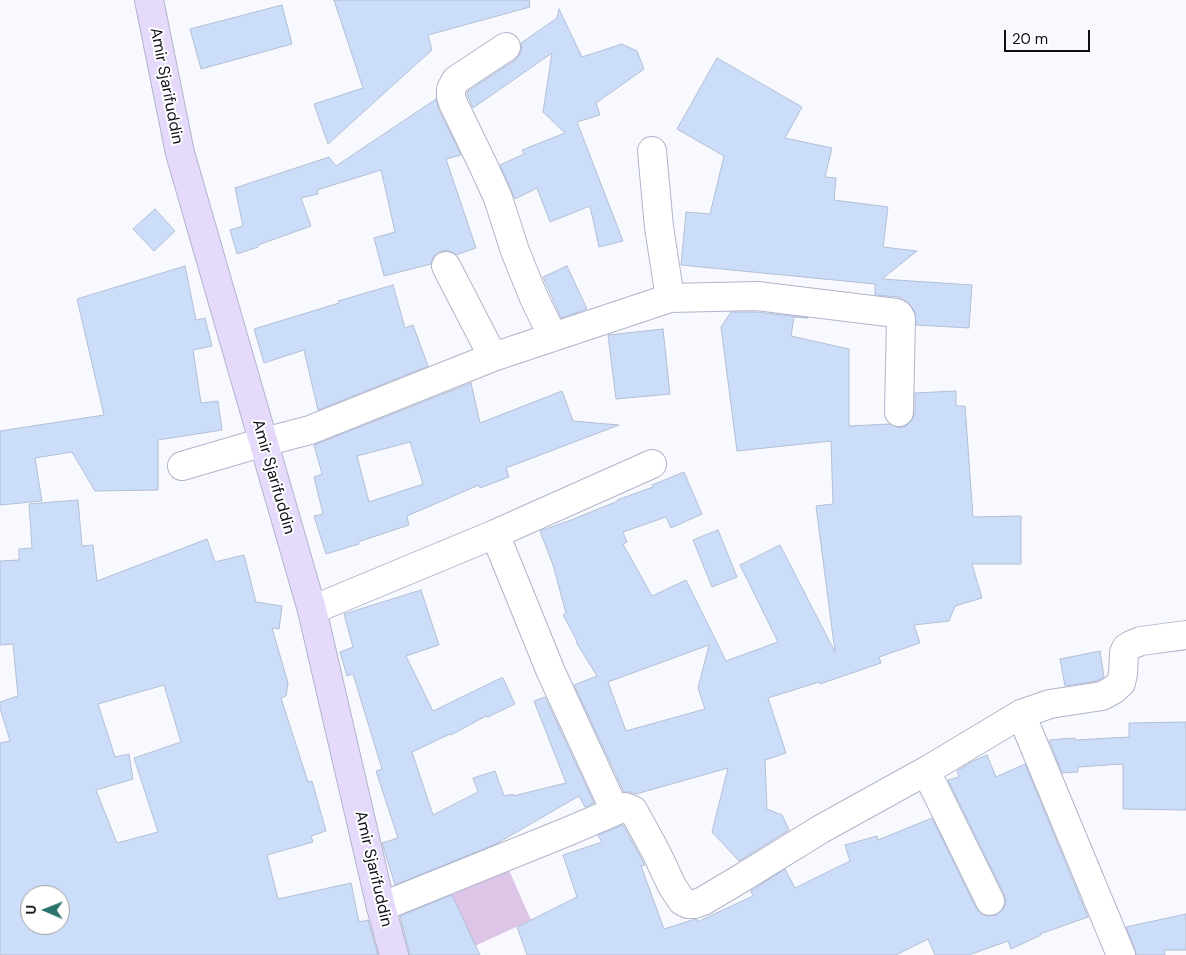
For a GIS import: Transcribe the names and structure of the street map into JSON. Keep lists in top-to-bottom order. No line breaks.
{"streets":{"main road":["Amir Sjarifuddin"]},"scale_bar":"20 m","north":"left"}
